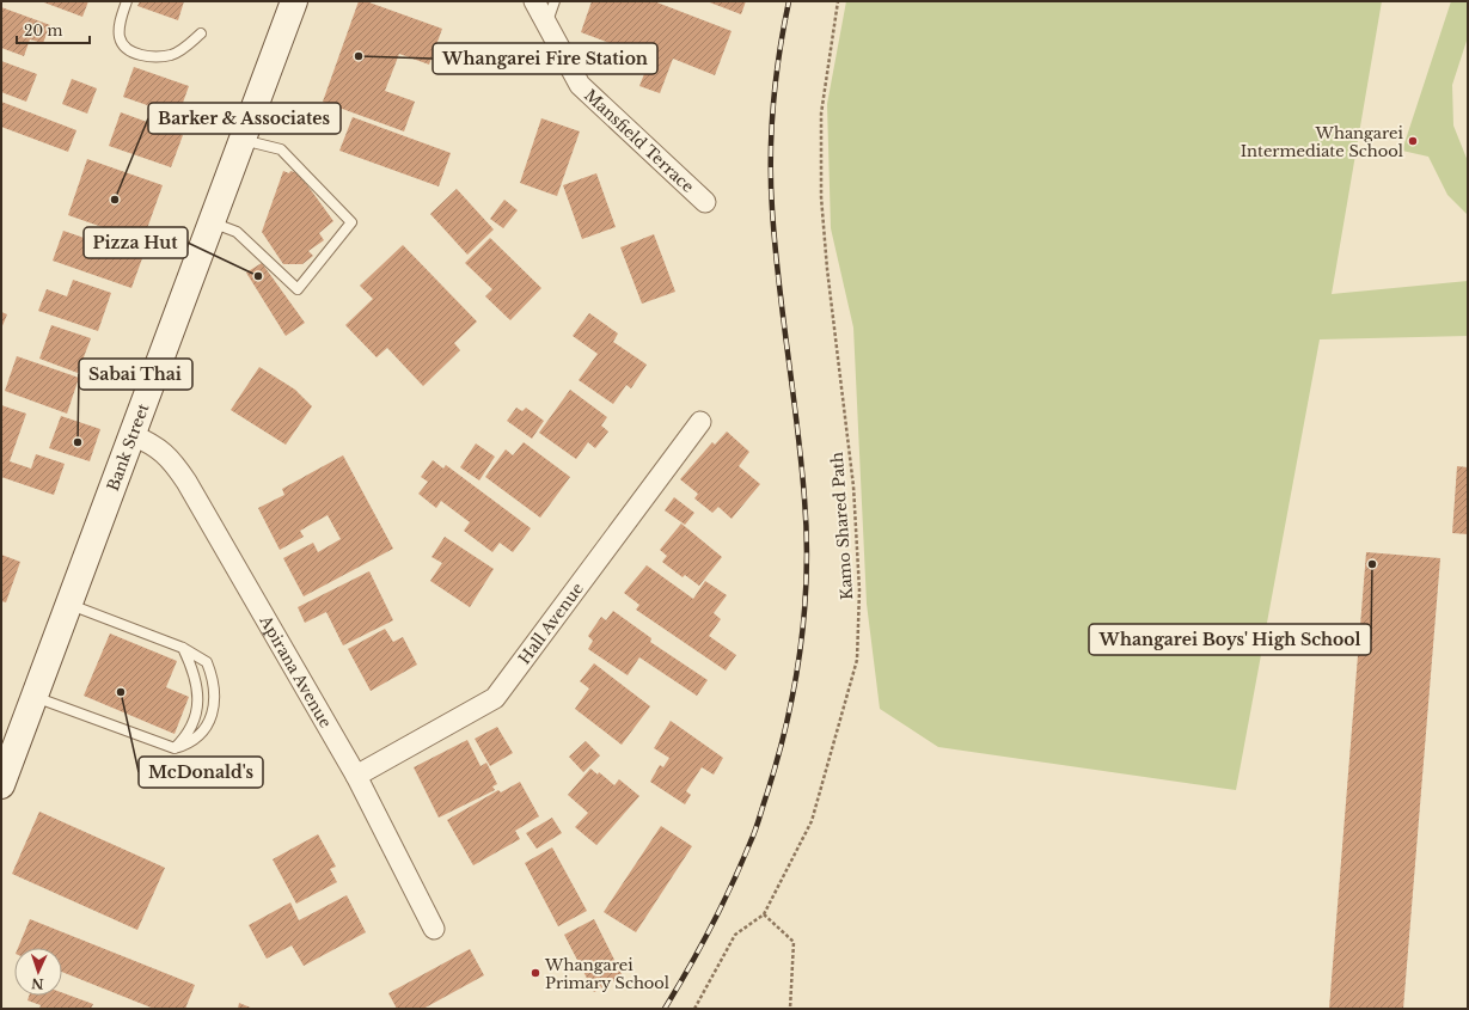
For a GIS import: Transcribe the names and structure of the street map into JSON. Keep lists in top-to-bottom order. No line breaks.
{"streets":{"main road":["Bank Street"],"street":["Mansfield Terrace","Hall Avenue","Apirana Avenue"],"path":["Kamo Shared Path"]},"crossings":[["Bank Street","Apirana Avenue"],["Hall Avenue","Apirana Avenue"]],"places":["Whangarei Fire Station","Whangarei Intermediate School","Barker & Associates","Pizza Hut","Sabai Thai","Whangarei Boys' High School","McDonald's","Whangarei Primary School"],"scale_bar":"20 m","north":"bottom"}
